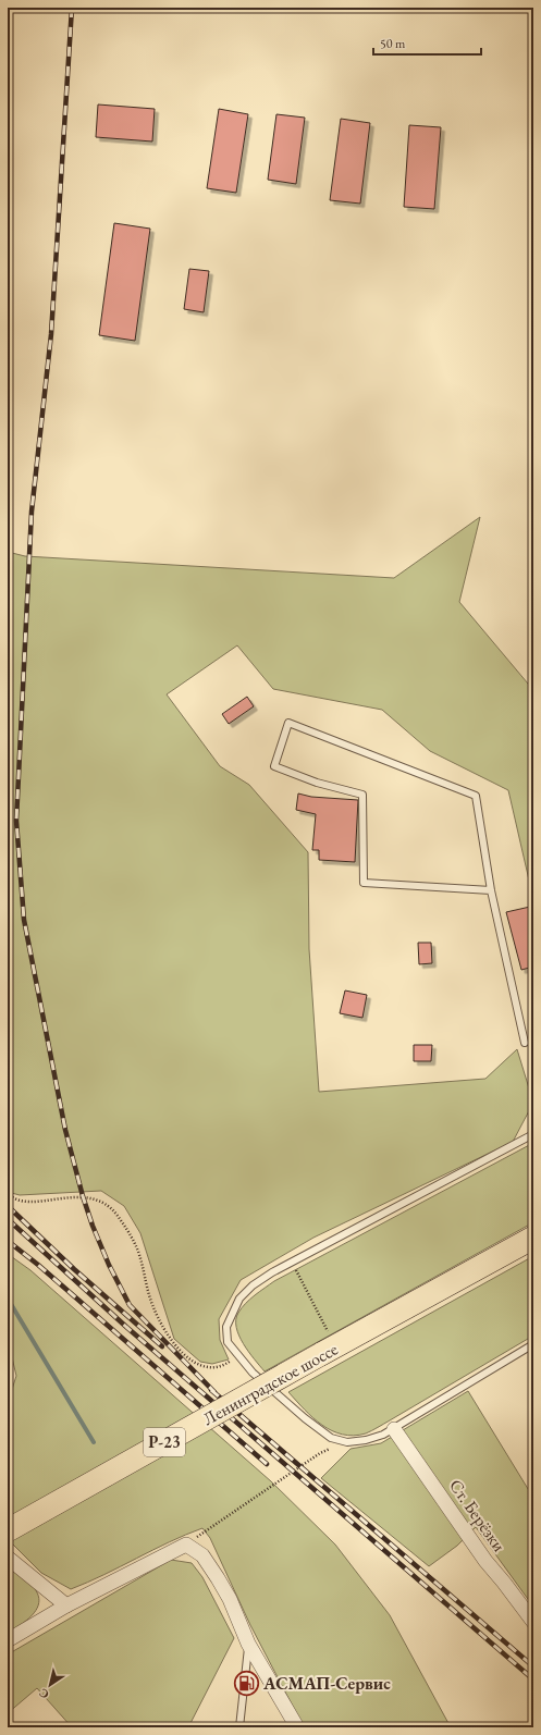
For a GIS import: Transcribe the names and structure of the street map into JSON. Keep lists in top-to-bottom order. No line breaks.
{"streets":{"highway":["Ленинградское шоссе","Р-23"],"street":["Ст. Берёзки"]},"places":{"fuel station":["АСМАП-Сервис"]},"scale_bar":"50 m","north":"bottom left"}
